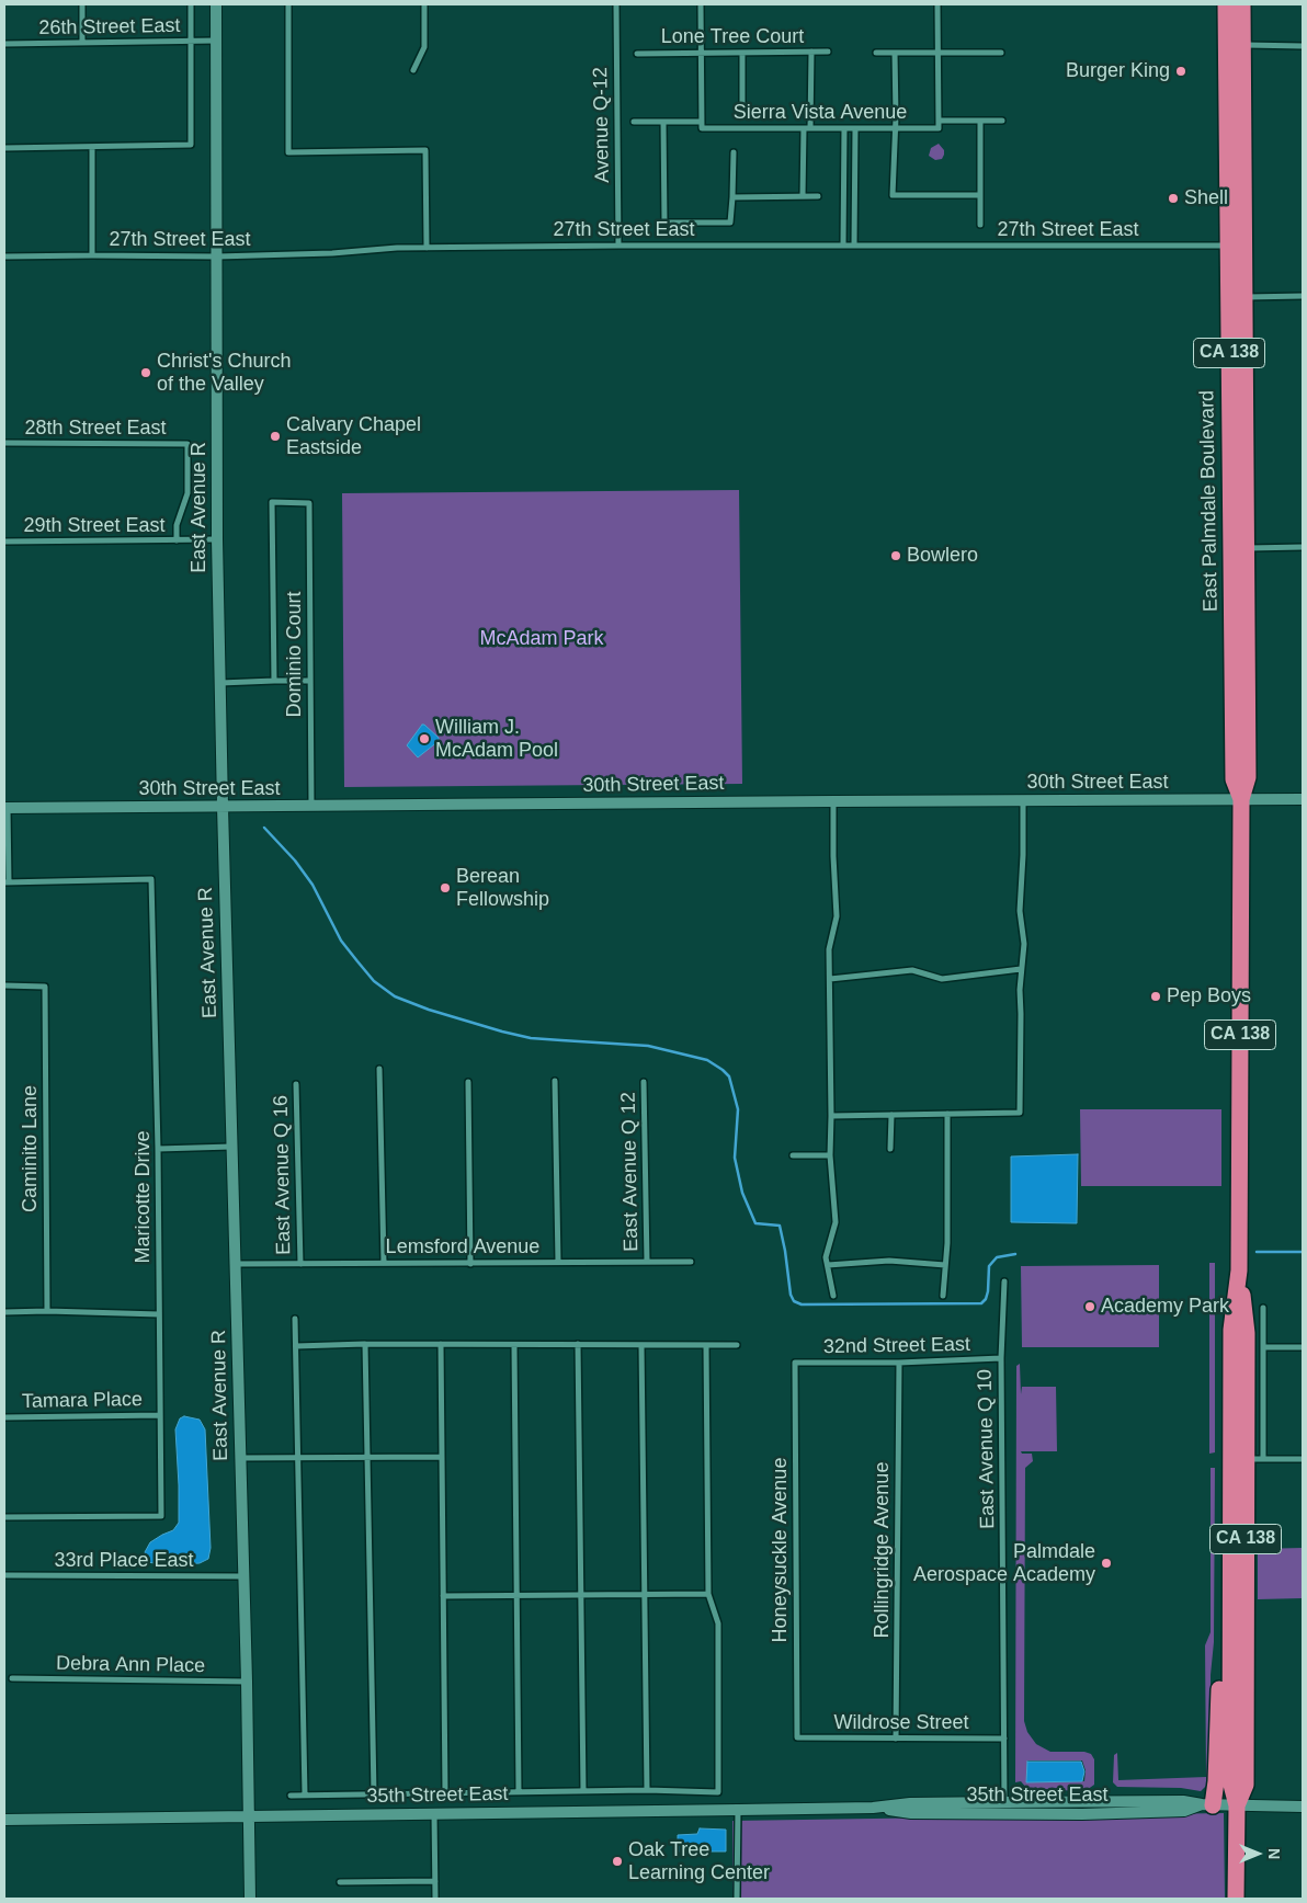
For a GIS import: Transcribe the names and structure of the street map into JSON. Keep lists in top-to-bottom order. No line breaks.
{"streets":{"highway":["CA 138","East Palmdale Boulevard"],"street":["26th Street East","Lone Tree Court","Sierra Vista Avenue","Avenue Q-12","27th Street East","28th Street East","East Avenue R","29th Street East","Dominio Court","30th Street East","Caminito Lane","East Avenue Q 12","East Avenue Q 16","Maricotte Drive","Lemsford Avenue","32nd Street East","Tamara Place","East Avenue Q 10","Honeysuckle Avenue","Rollingridge Avenue","33rd Place East","Debra Ann Place","Wildrose Street","35th Street East"]},"crossings":[["26th Street East","East Avenue R"],["Avenue Q-12","27th Street East"],["27th Street East","East Palmdale Boulevard"],["27th Street East","East Avenue R"],["28th Street East","29th Street East"],["East Palmdale Boulevard","30th Street East"],["East Palmdale Boulevard","35th Street East"],["East Avenue R","29th Street East"],["East Avenue R","30th Street East"],["East Avenue R","Lemsford Avenue"],["East Avenue R","33rd Place East"],["East Avenue R","Debra Ann Place"],["East Avenue R","35th Street East"],["Dominio Court","30th Street East"],["East Avenue Q 12","Lemsford Avenue"],["East Avenue Q 16","Lemsford Avenue"],["Maricotte Drive","Tamara Place"],["32nd Street East","East Avenue Q 10"],["32nd Street East","Honeysuckle Avenue"],["32nd Street East","Rollingridge Avenue"],["East Avenue Q 10","Wildrose Street"],["East Avenue Q 10","35th Street East"],["Honeysuckle Avenue","Wildrose Street"],["Rollingridge Avenue","Wildrose Street"]],"parks":["McAdam Park"],"places":["Burger King","Shell","Christ's Church of the Valley","Calvary Chapel Eastside","Bowlero","William J. McAdam Pool","Berean Fellowship","Pep Boys","Academy Park","Palmdale Aerospace Academy","Oak Tree Learning Center"],"north":"right"}
